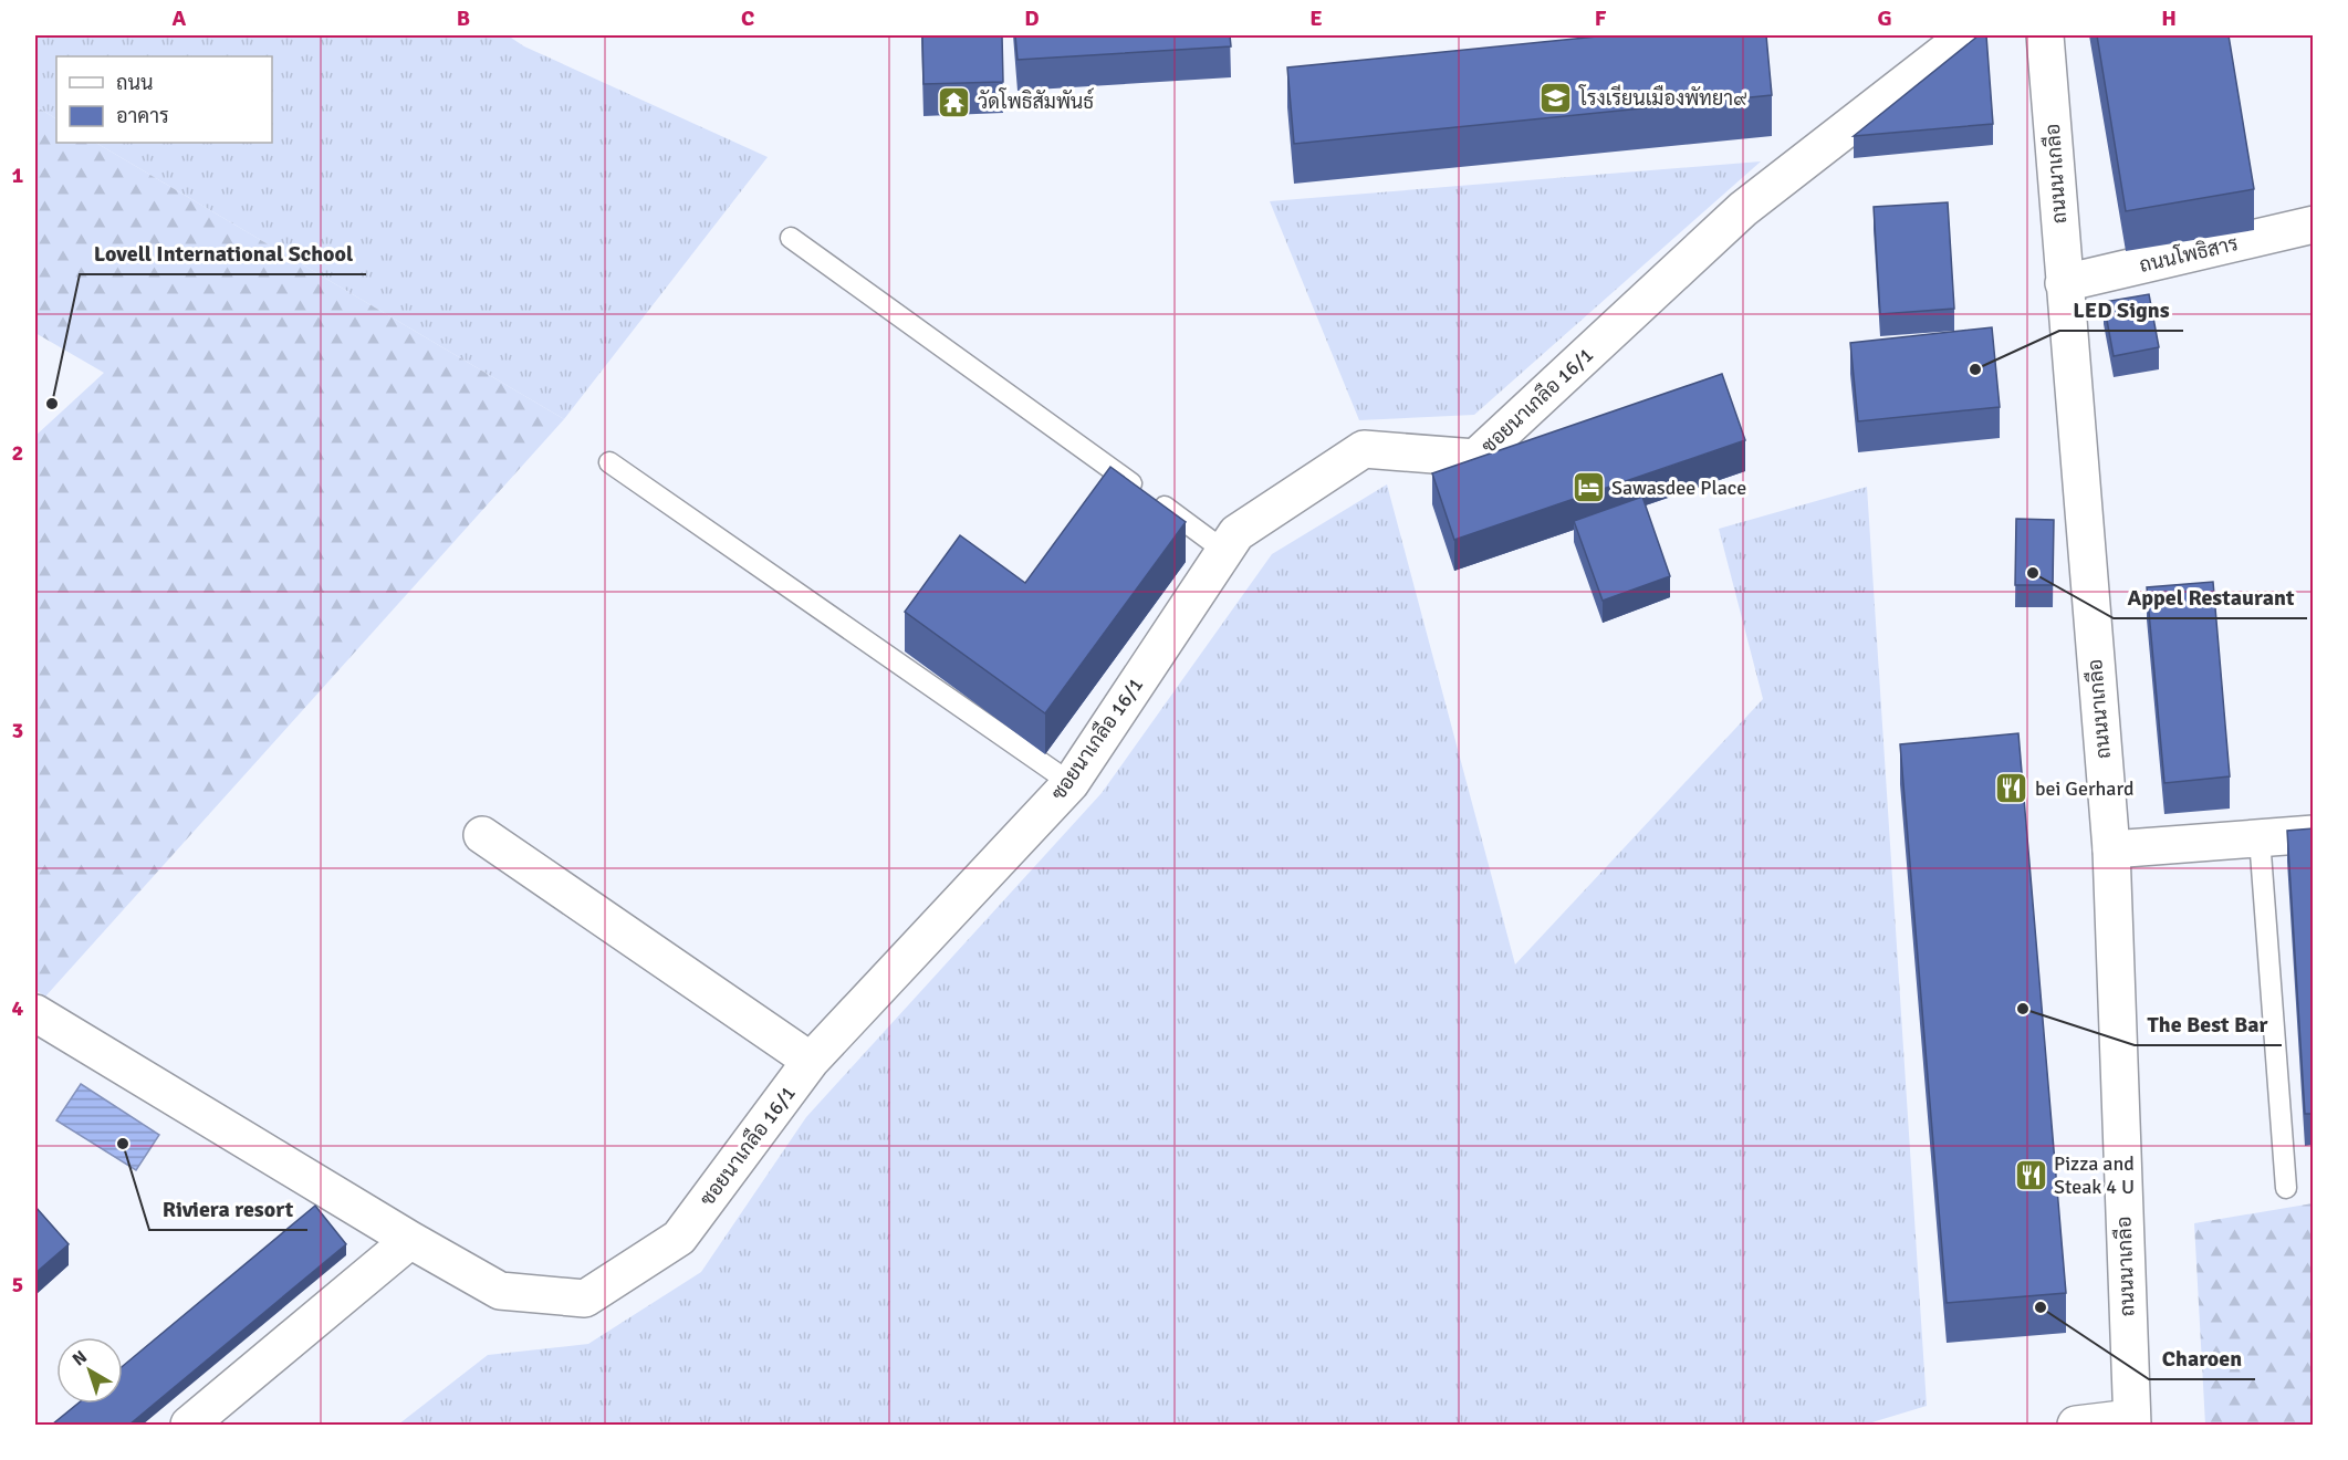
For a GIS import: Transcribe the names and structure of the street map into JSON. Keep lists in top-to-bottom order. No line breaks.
{"streets":{"street":["ถนนนาเกลือ","ถนนโพธิสาร","ซอยนาเกลือ 16/1"]},"crossings":[["ถนนนาเกลือ","ถนนโพธิสาร"]],"places":{"school or university":["โรงเรียนเมืองพัทยา๙"],"temple":["วัดโพธิสัมพันธ์"],"other":["LED Signs","Lovell International School","Appel Restaurant","The Best Bar","Riviera resort","Charoen"],"hotel":["Sawasdee Place"],"restaurant":["bei Gerhard","Pizza and Steak 4 U"]},"legend":["ถนน","อาคาร"],"north":"top left","grid":{"columns":["A","B","C","D","E","F","G","H"],"rows":["1","2","3","4","5"]}}
